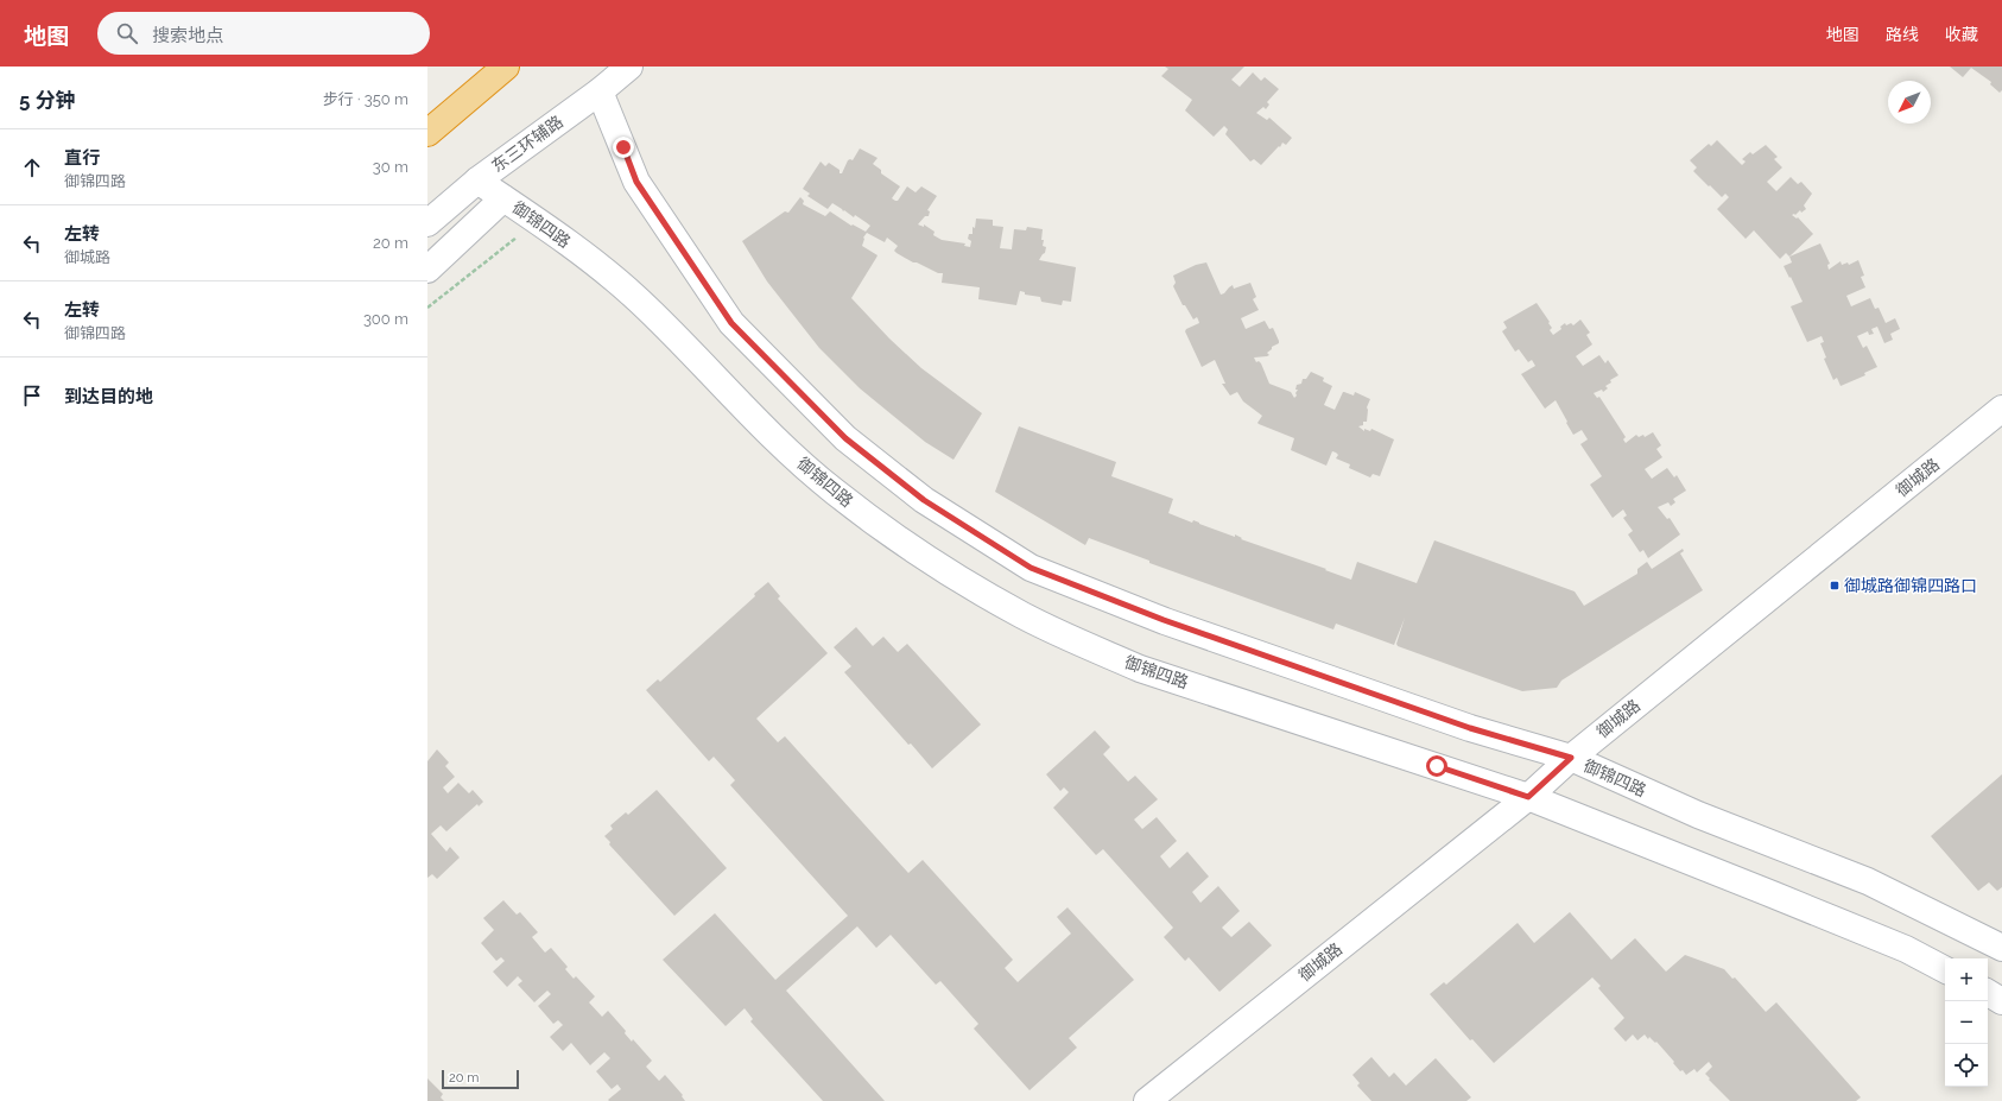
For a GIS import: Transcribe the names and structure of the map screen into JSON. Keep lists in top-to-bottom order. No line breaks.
{"streets":{"street":["东三环辅路","御锦四路","御城路"]},"crossings":[["东三环辅路","御锦四路"],["御锦四路","御城路"]],"places":{"transit":["御城路御锦四路口"]},"scale_bar":"20 m","north":"bottom left","page":{"header":"地图","search":"搜索地点","nav":["地图","路线","收藏"],"heading":["5 分钟","步行 · 350 m"],"list":[["直行","御锦四路","30 m"],["左转","御城路","20 m"],["左转","御锦四路","300 m"],"到达目的地"],"map_buttons":["+","−"],"scale":"20 m"}}
